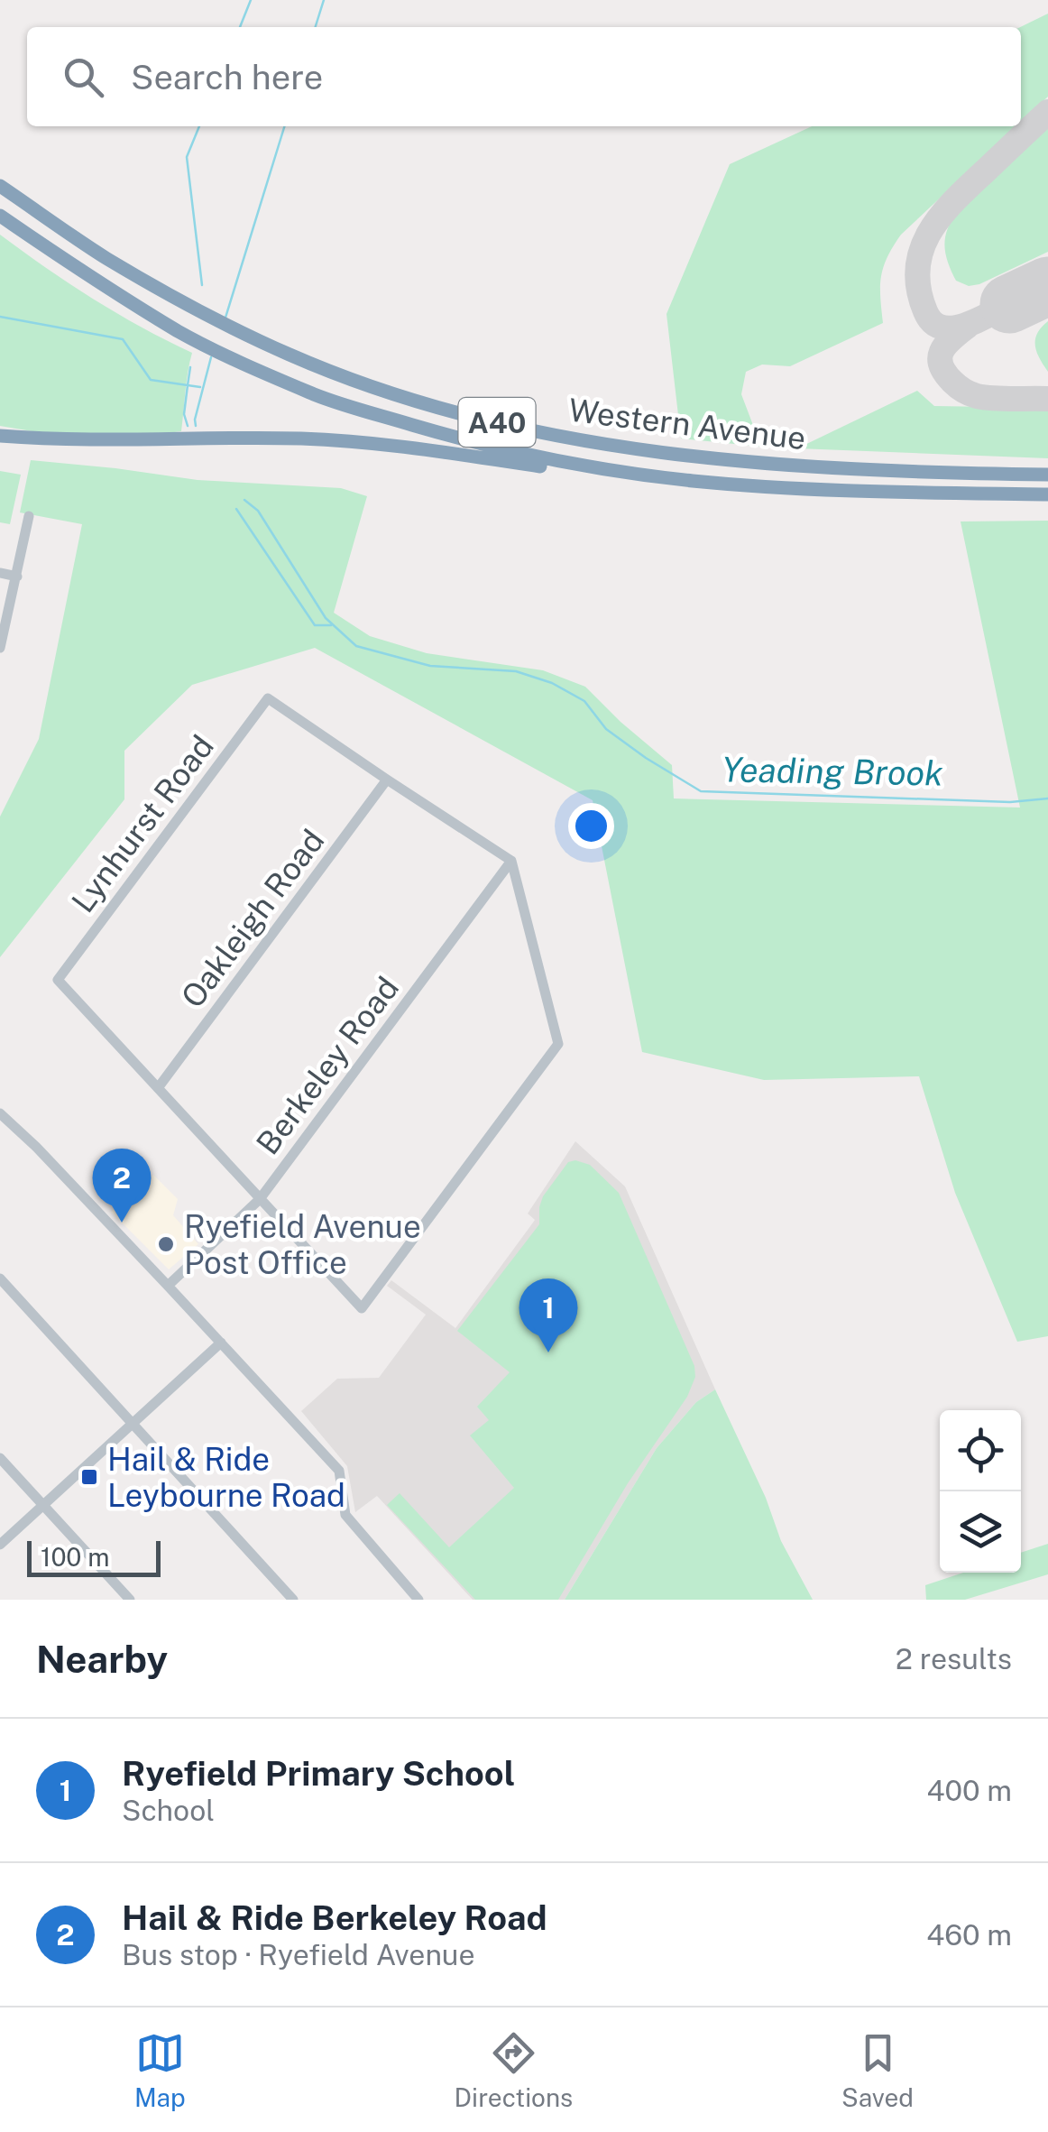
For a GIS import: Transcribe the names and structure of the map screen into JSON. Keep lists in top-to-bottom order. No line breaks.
{"streets":{"highway":["A40","Western Avenue"],"street":["Lynhurst Road","Oakleigh Road","Berkeley Road"]},"crossings":[["Lynhurst Road","Oakleigh Road"]],"water":["Yeading Brook"],"places":{"other":["Ryefield Avenue Post Office"],"transit":["Hail & Ride Leybourne Road"]},"scale_bar":"100 m","page":{"search":"Search here","pins":["2","1"],"scale":"100 m","heading":["Nearby","2 results"],"list":[{"mark":"1","name":"Ryefield Primary School","note":"School","value":"400 m"},{"mark":"2","name":"Hail & Ride Berkeley Road","note":"Bus stop · Ryefield Avenue","value":"460 m"}],"nav":["Map","Directions","Saved"]}}
